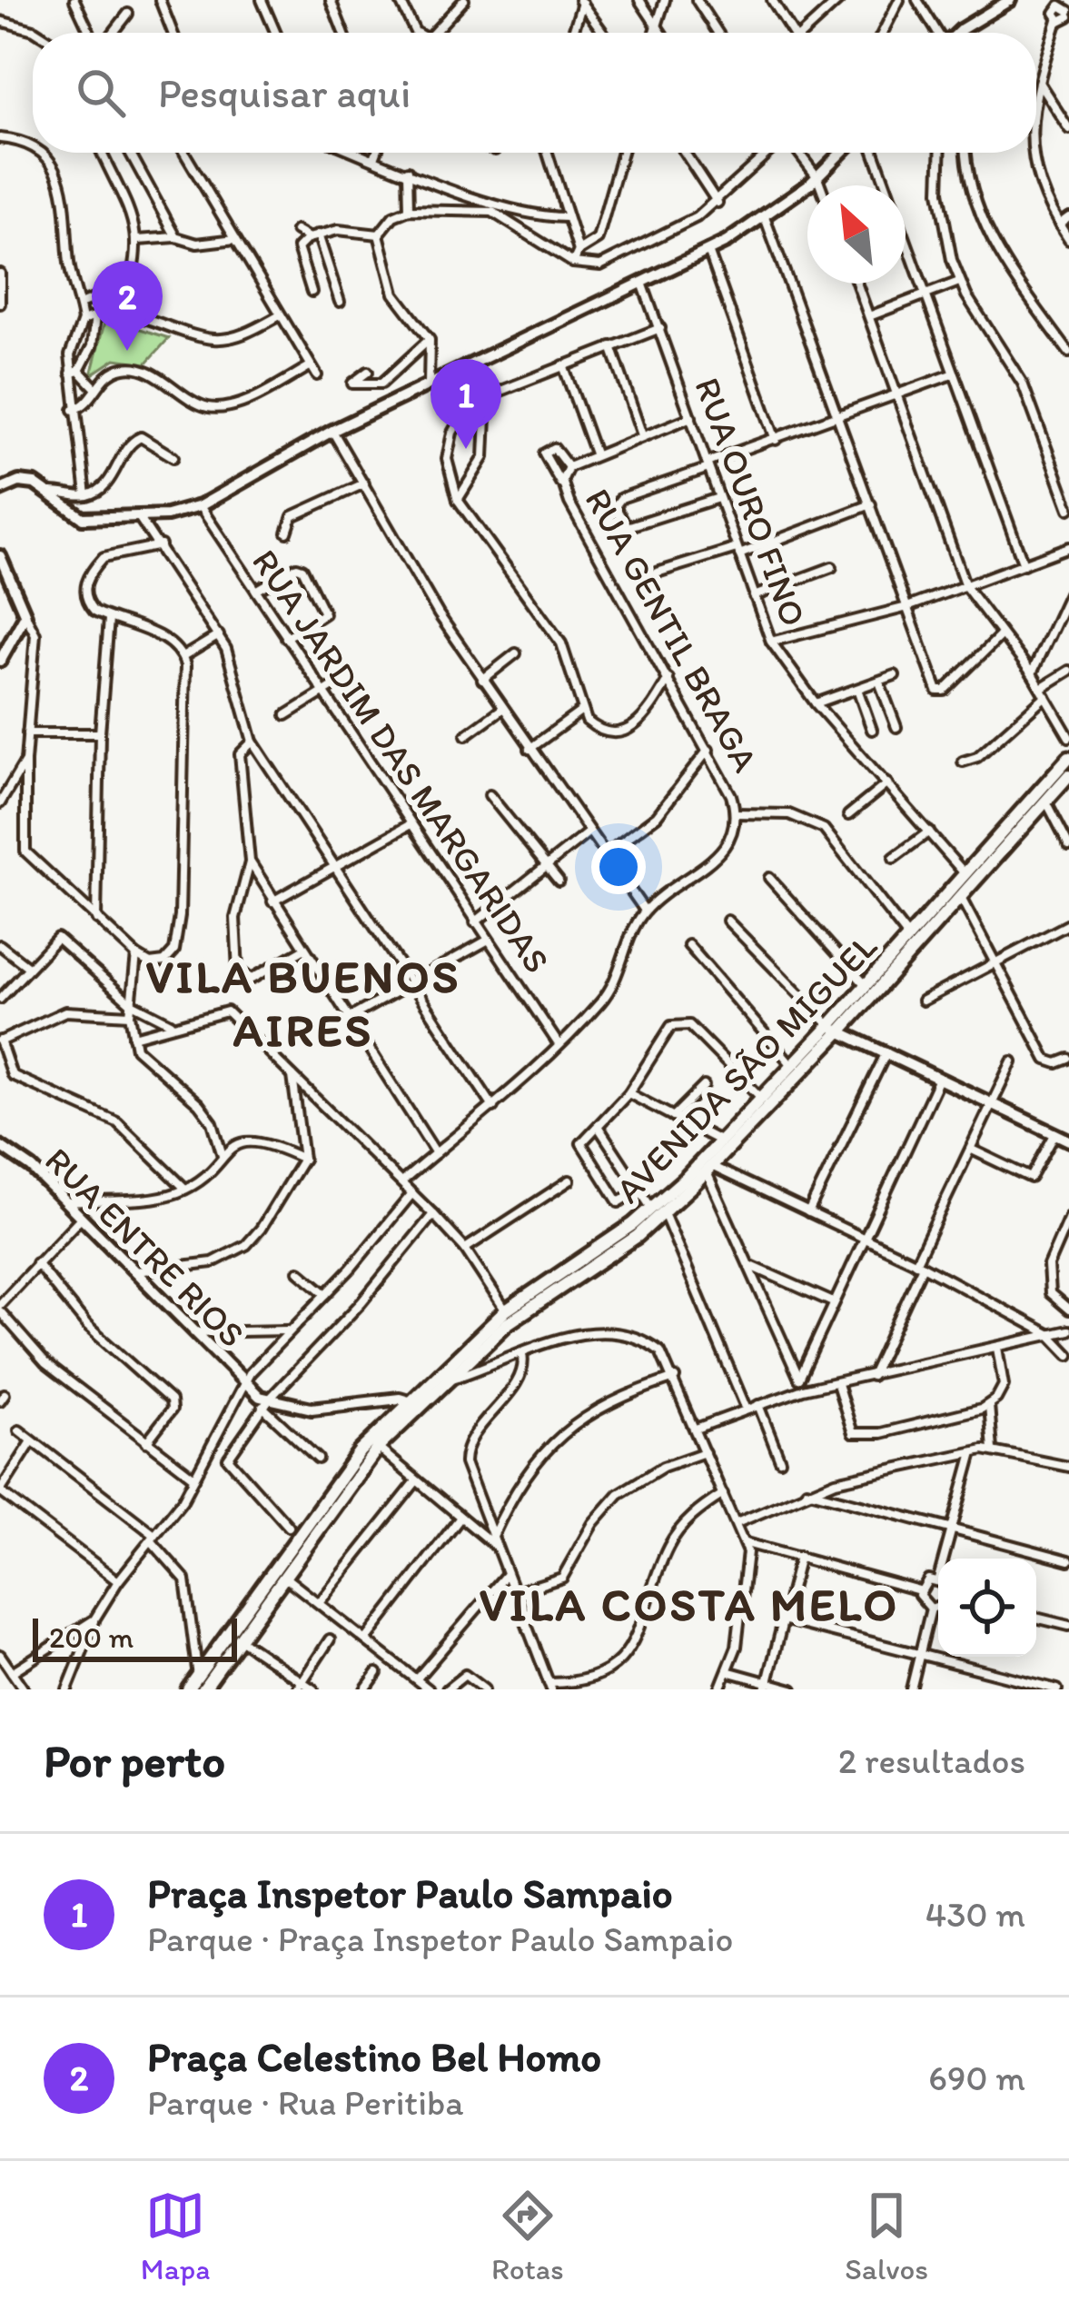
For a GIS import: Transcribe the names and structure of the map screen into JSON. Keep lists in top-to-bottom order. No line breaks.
{"streets":{"main road":["AVENIDA SÃO MIGUEL","RUA ENTRE RIOS"],"street":["RUA OURO FINO","RUA GENTIL BRAGA","RUA JARDIM DAS MARGARIDAS"]},"crossings":[["RUA OURO FINO","AVENIDA SÃO MIGUEL"],["RUA GENTIL BRAGA","RUA JARDIM DAS MARGARIDAS"]],"districts":["VILA BUENOS AIRES","VILA COSTA MELO"],"scale_bar":"200 m","north":"top left","page":{"search":"Pesquisar aqui","pins":["2","1"],"scale":"200 m","heading":["Por perto","2 resultados"],"list":[{"mark":"1","name":"Praça Inspetor Paulo Sampaio","note":"Parque · Praça Inspetor Paulo Sampaio","value":"430 m"},{"mark":"2","name":"Praça Celestino Bel Homo","note":"Parque · Rua Peritiba","value":"690 m"}],"nav":["Mapa","Rotas","Salvos"]}}
